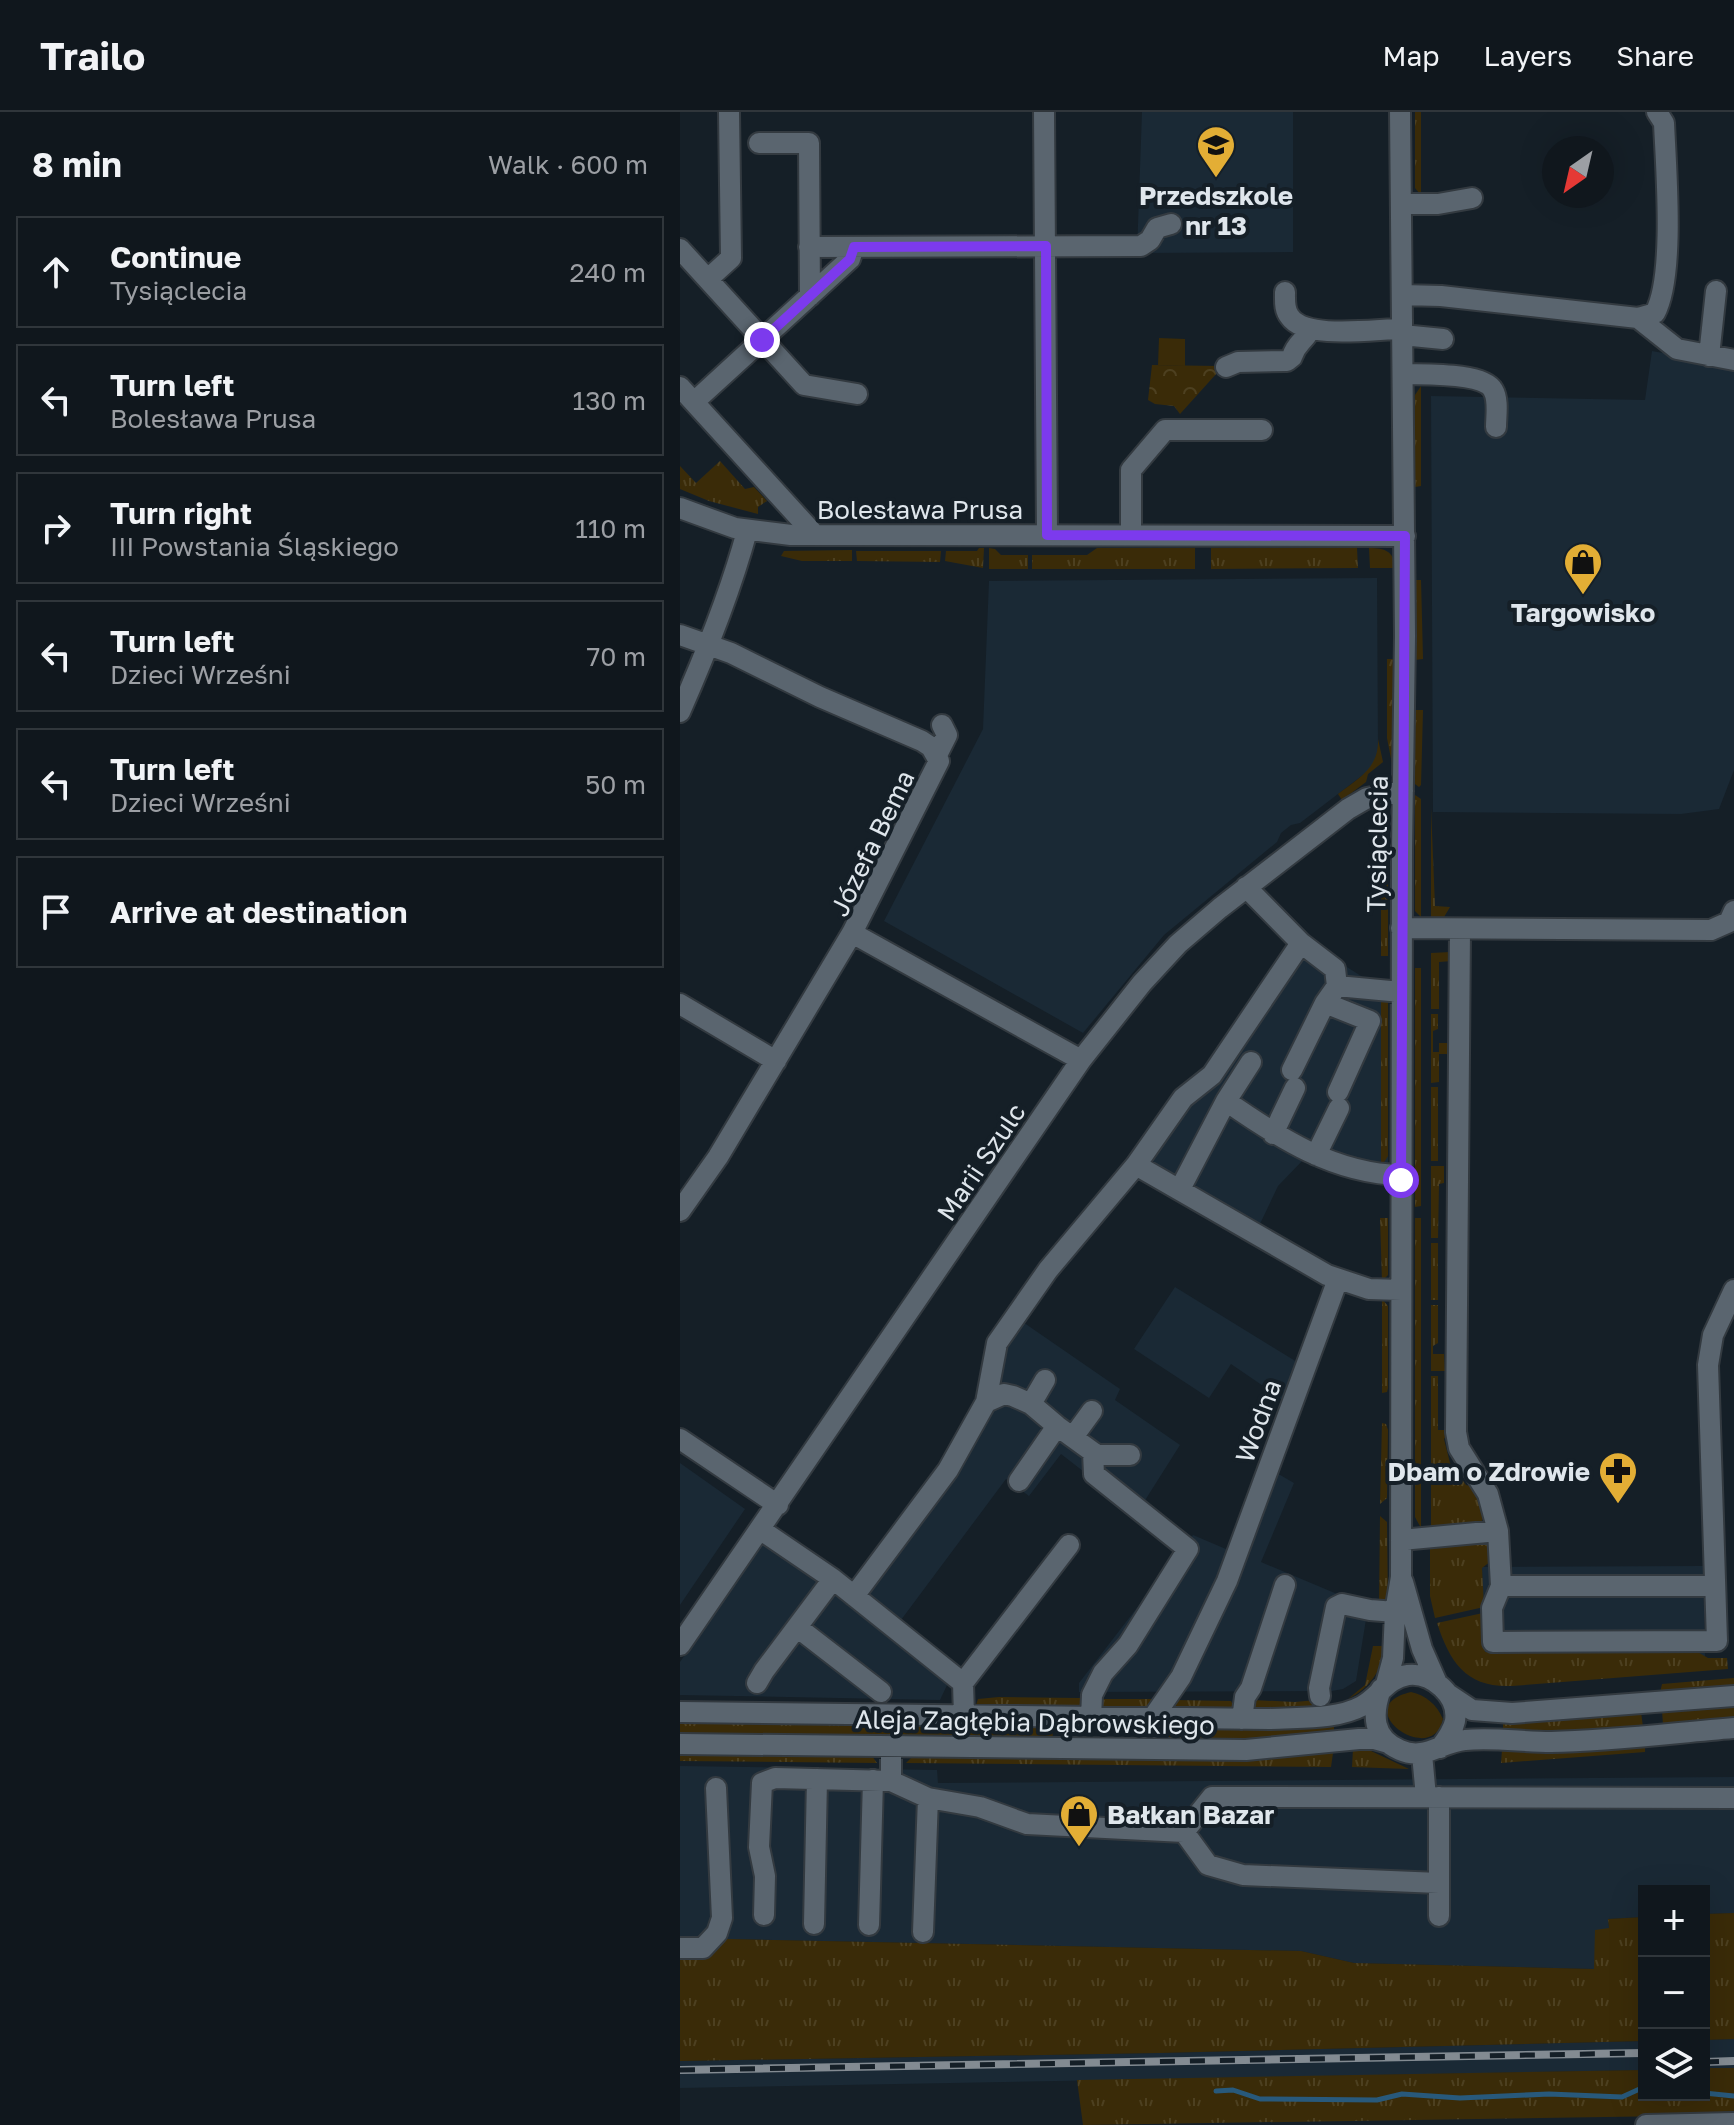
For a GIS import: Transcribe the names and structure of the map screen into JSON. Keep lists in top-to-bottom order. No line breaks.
{"streets":{"street":["Bolesława Prusa","Józefa Bema","Tysiąclecia","Marii Szulc","Wodna","Aleja Zagłębia Dąbrowskiego"]},"crossings":[["Bolesława Prusa","Tysiąclecia"],["Józefa Bema","Marii Szulc"],["Tysiąclecia","Marii Szulc"],["Tysiąclecia","Aleja Zagłębia Dąbrowskiego"],["Wodna","Aleja Zagłębia Dąbrowskiego"]],"places":{"school or university":["Przedszkole nr 13"],"shop":["Targowisko","Bałkan Bazar"],"pharmacy":["Dbam o Zdrowie"]},"north":"bottom left","page":{"header":"Trailo","nav":["Map","Layers","Share"],"heading":["8 min","Walk · 600 m"],"list":[["Continue","Tysiąclecia","240 m"],["Turn left","Bolesława Prusa","130 m"],["Turn right","III Powstania Śląskiego","110 m"],["Turn left","Dzieci Wrześni","70 m"],["Turn left","Dzieci Wrześni","50 m"],"Arrive at destination"],"map_buttons":["+","−"]}}
